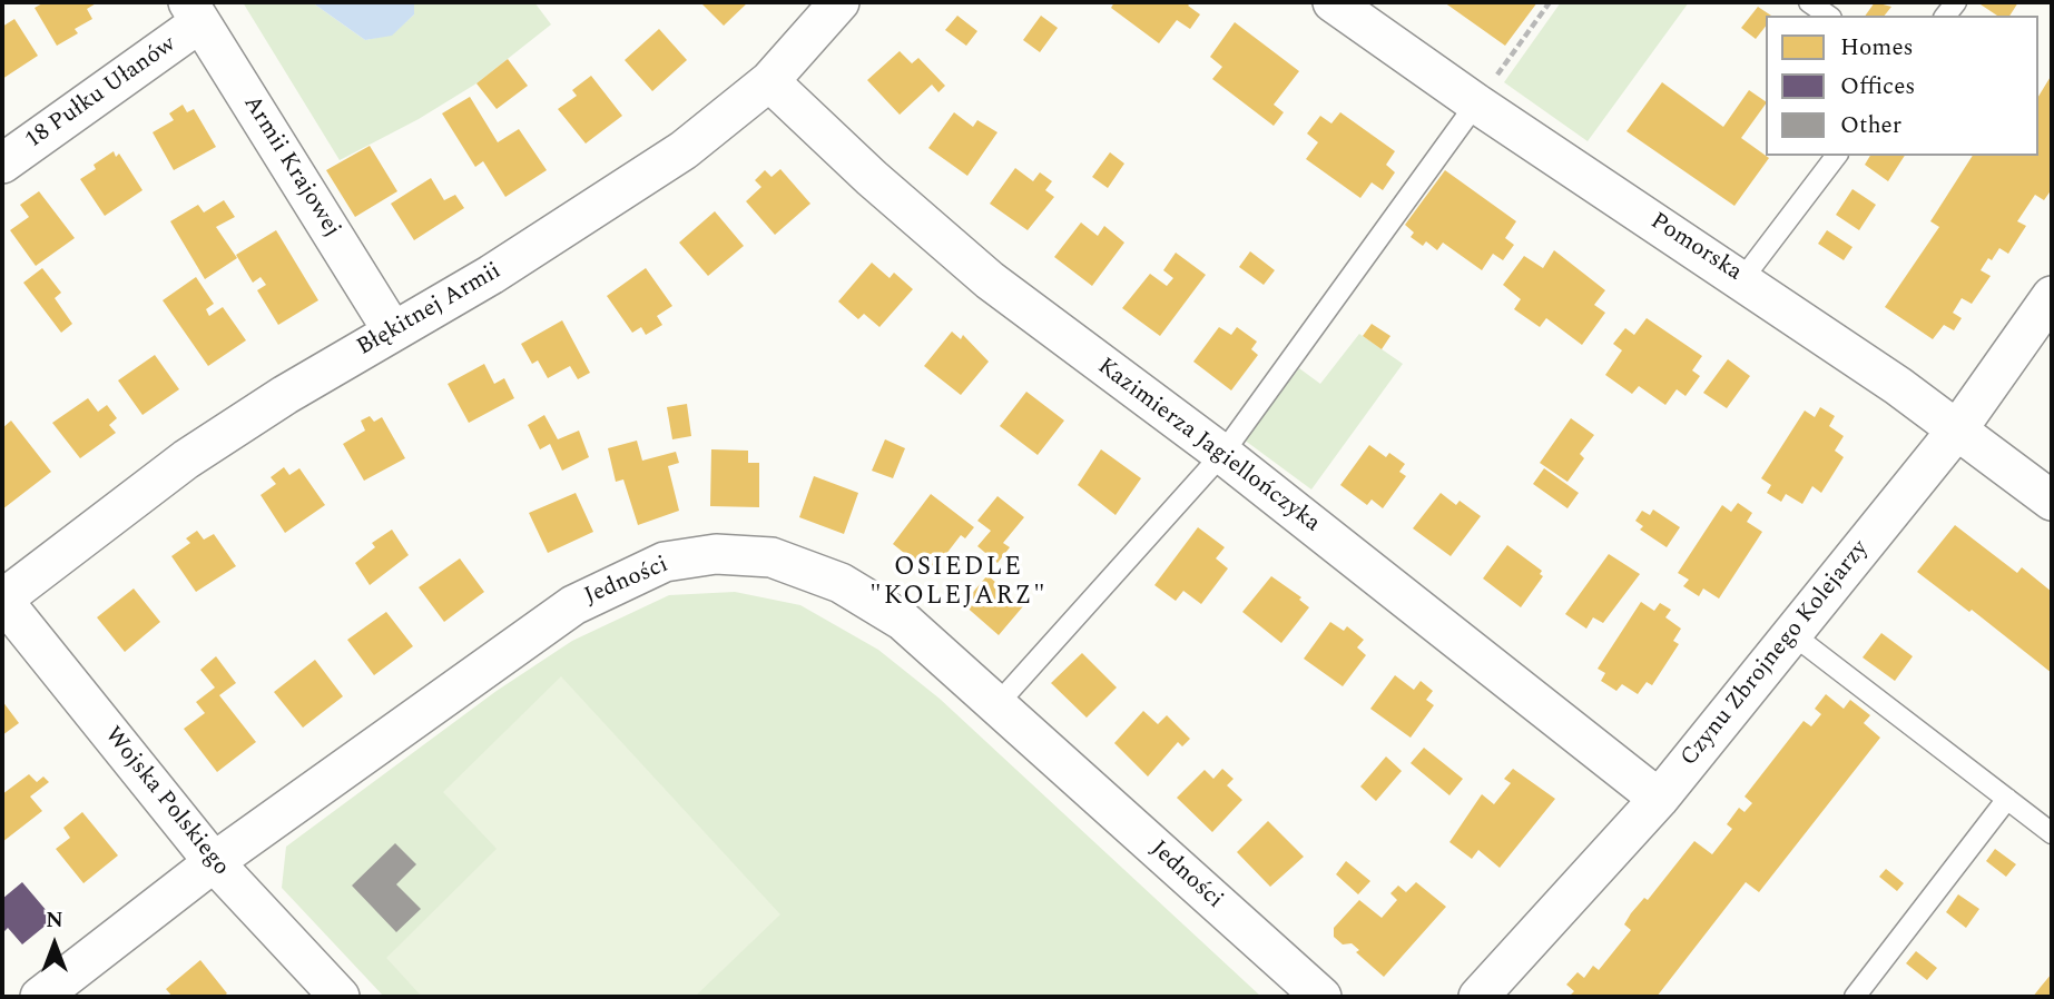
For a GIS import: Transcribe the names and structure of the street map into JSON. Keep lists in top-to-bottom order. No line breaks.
{"streets":{"street":["18 Pułku Ułanów","Armii Krajowej","Pomorska","Błękitnej Armii","Kazimierza Jagiellończyka","Jedności","Czynu Zbrojnego Kolejarzy","Wojska Polskiego"]},"crossings":[["18 Pułku Ułanów","Armii Krajowej"],["Armii Krajowej","Błękitnej Armii"],["Pomorska","Czynu Zbrojnego Kolejarzy"],["Błękitnej Armii","Kazimierza Jagiellończyka"],["Błękitnej Armii","Wojska Polskiego"],["Kazimierza Jagiellończyka","Czynu Zbrojnego Kolejarzy"],["Jedności","Wojska Polskiego"]],"districts":["OSIEDLE \"KOLEJARZ\""],"legend":["Homes","Offices","Other"],"north":"top"}
